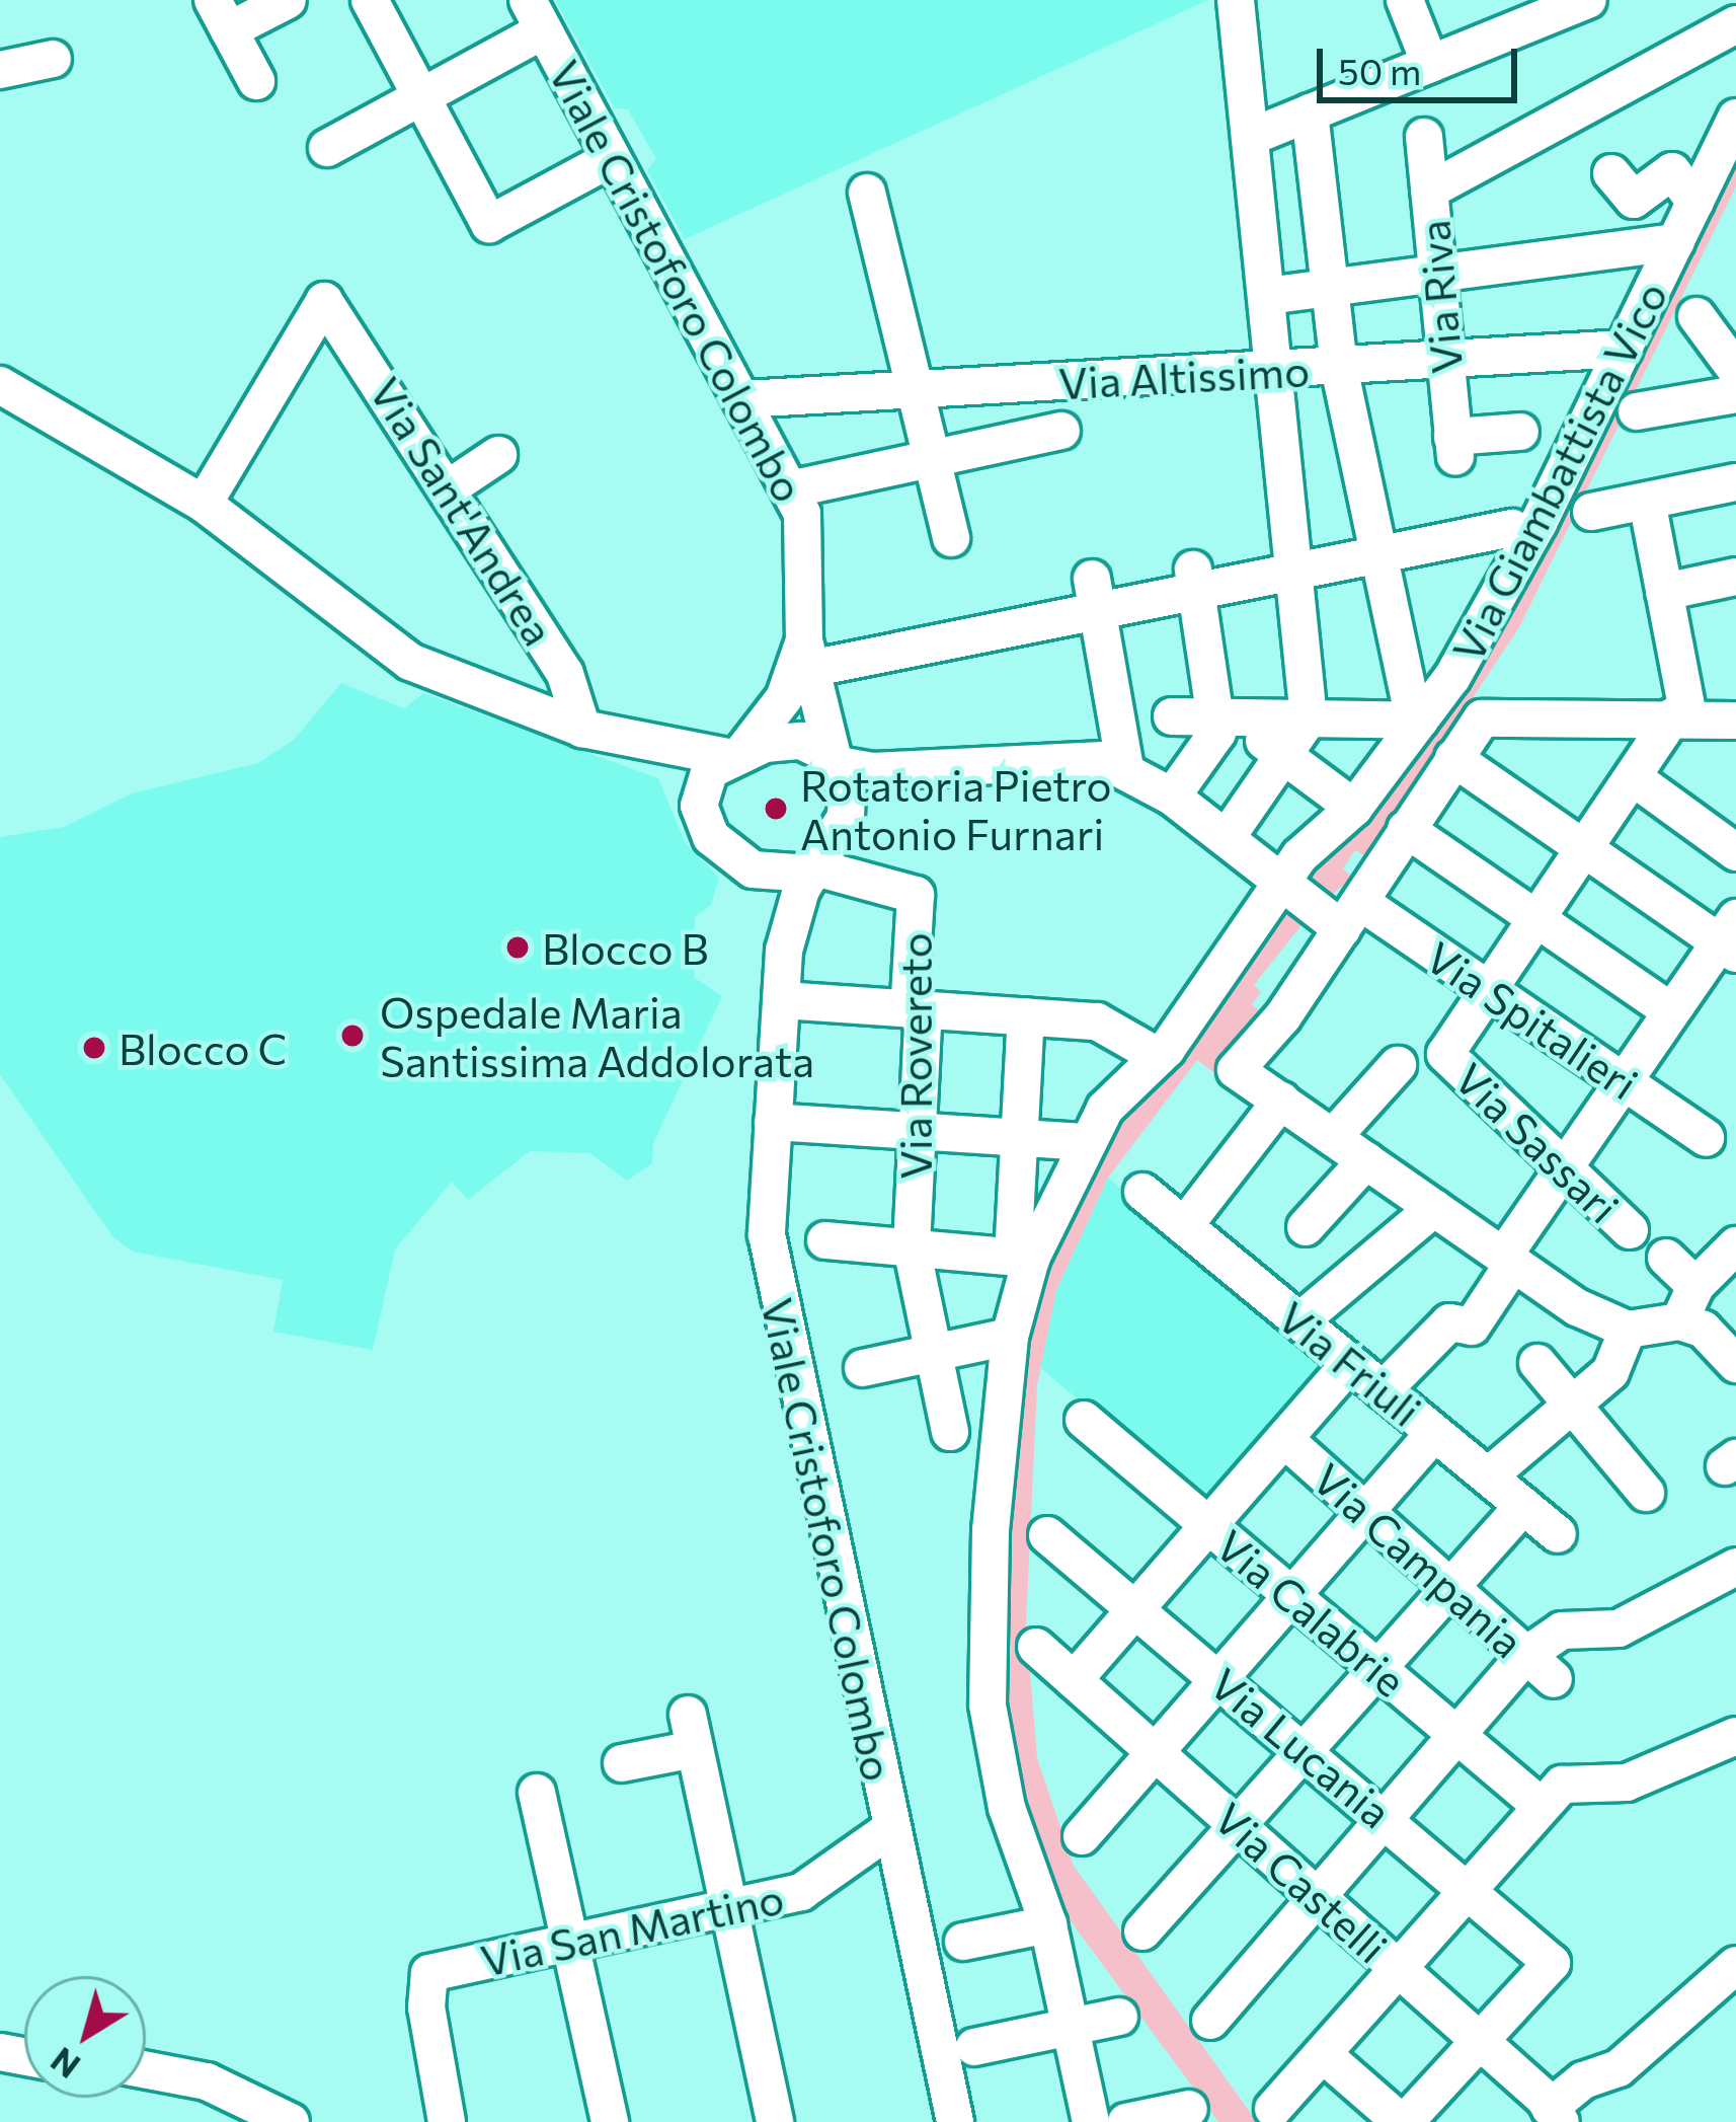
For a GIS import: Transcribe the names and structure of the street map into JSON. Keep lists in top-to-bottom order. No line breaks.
{"streets":{"street":["Viale Cristoforo Colombo","Via Riva","Via Altissimo","Via Giambattista Vico","Via Sant'Andrea","Via Spitalieri","Via Rovereto","Via Sassari","Via Friuli","Via Campania","Via Calabrie","Via Lucania","Via Castelli","Via San Martino"]},"crossings":[["Viale Cristoforo Colombo","Via Altissimo"],["Viale Cristoforo Colombo","Via San Martino"],["Via Riva","Via Altissimo"],["Via Riva","Via Giambattista Vico"],["Via Altissimo","Via Giambattista Vico"],["Via Giambattista Vico","Via Spitalieri"],["Via Spitalieri","Via Sassari"],["Via Lucania","Via Castelli"]],"places":["Rotatoria Pietro Antonio Furnari","Blocco B","Ospedale Maria Santissima Addolorata","Blocco C"],"scale_bar":"50 m","north":"bottom left"}
